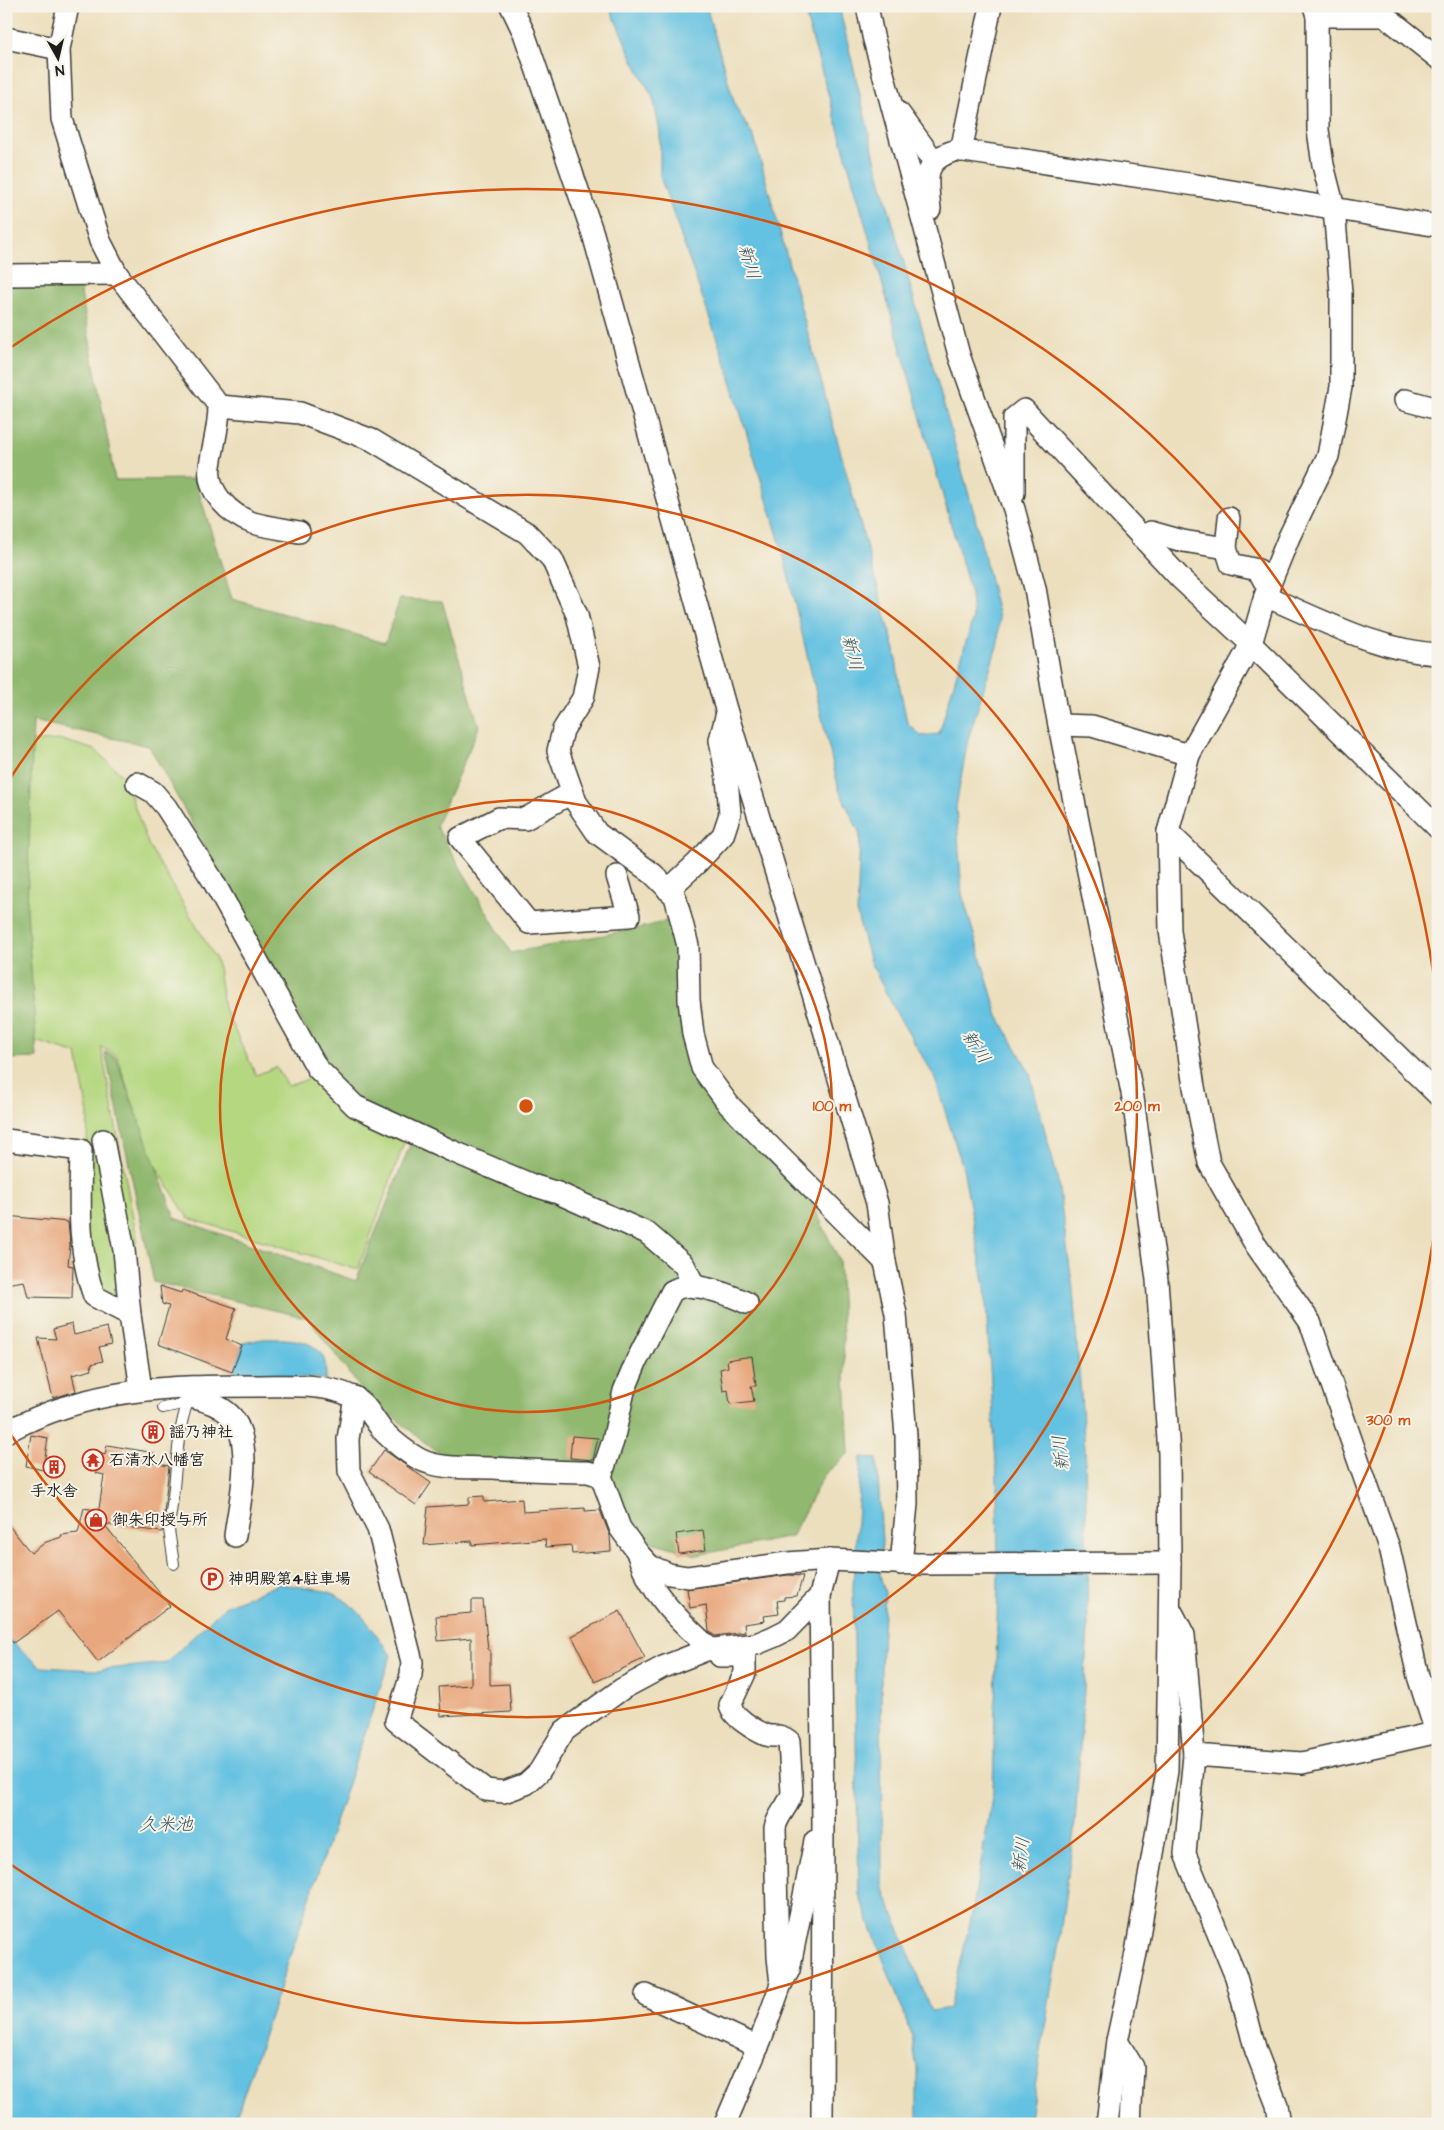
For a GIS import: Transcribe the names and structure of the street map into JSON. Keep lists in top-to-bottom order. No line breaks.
{"water":["新川","久米池"],"places":{"building":["謡乃神社","手水舎"],"temple":["石清水八幡宮"],"shop":["御朱印授与所"],"parking":["神明殿第4駐車場"]},"north":"bottom","rings":["100 m","200 m","300 m"]}
